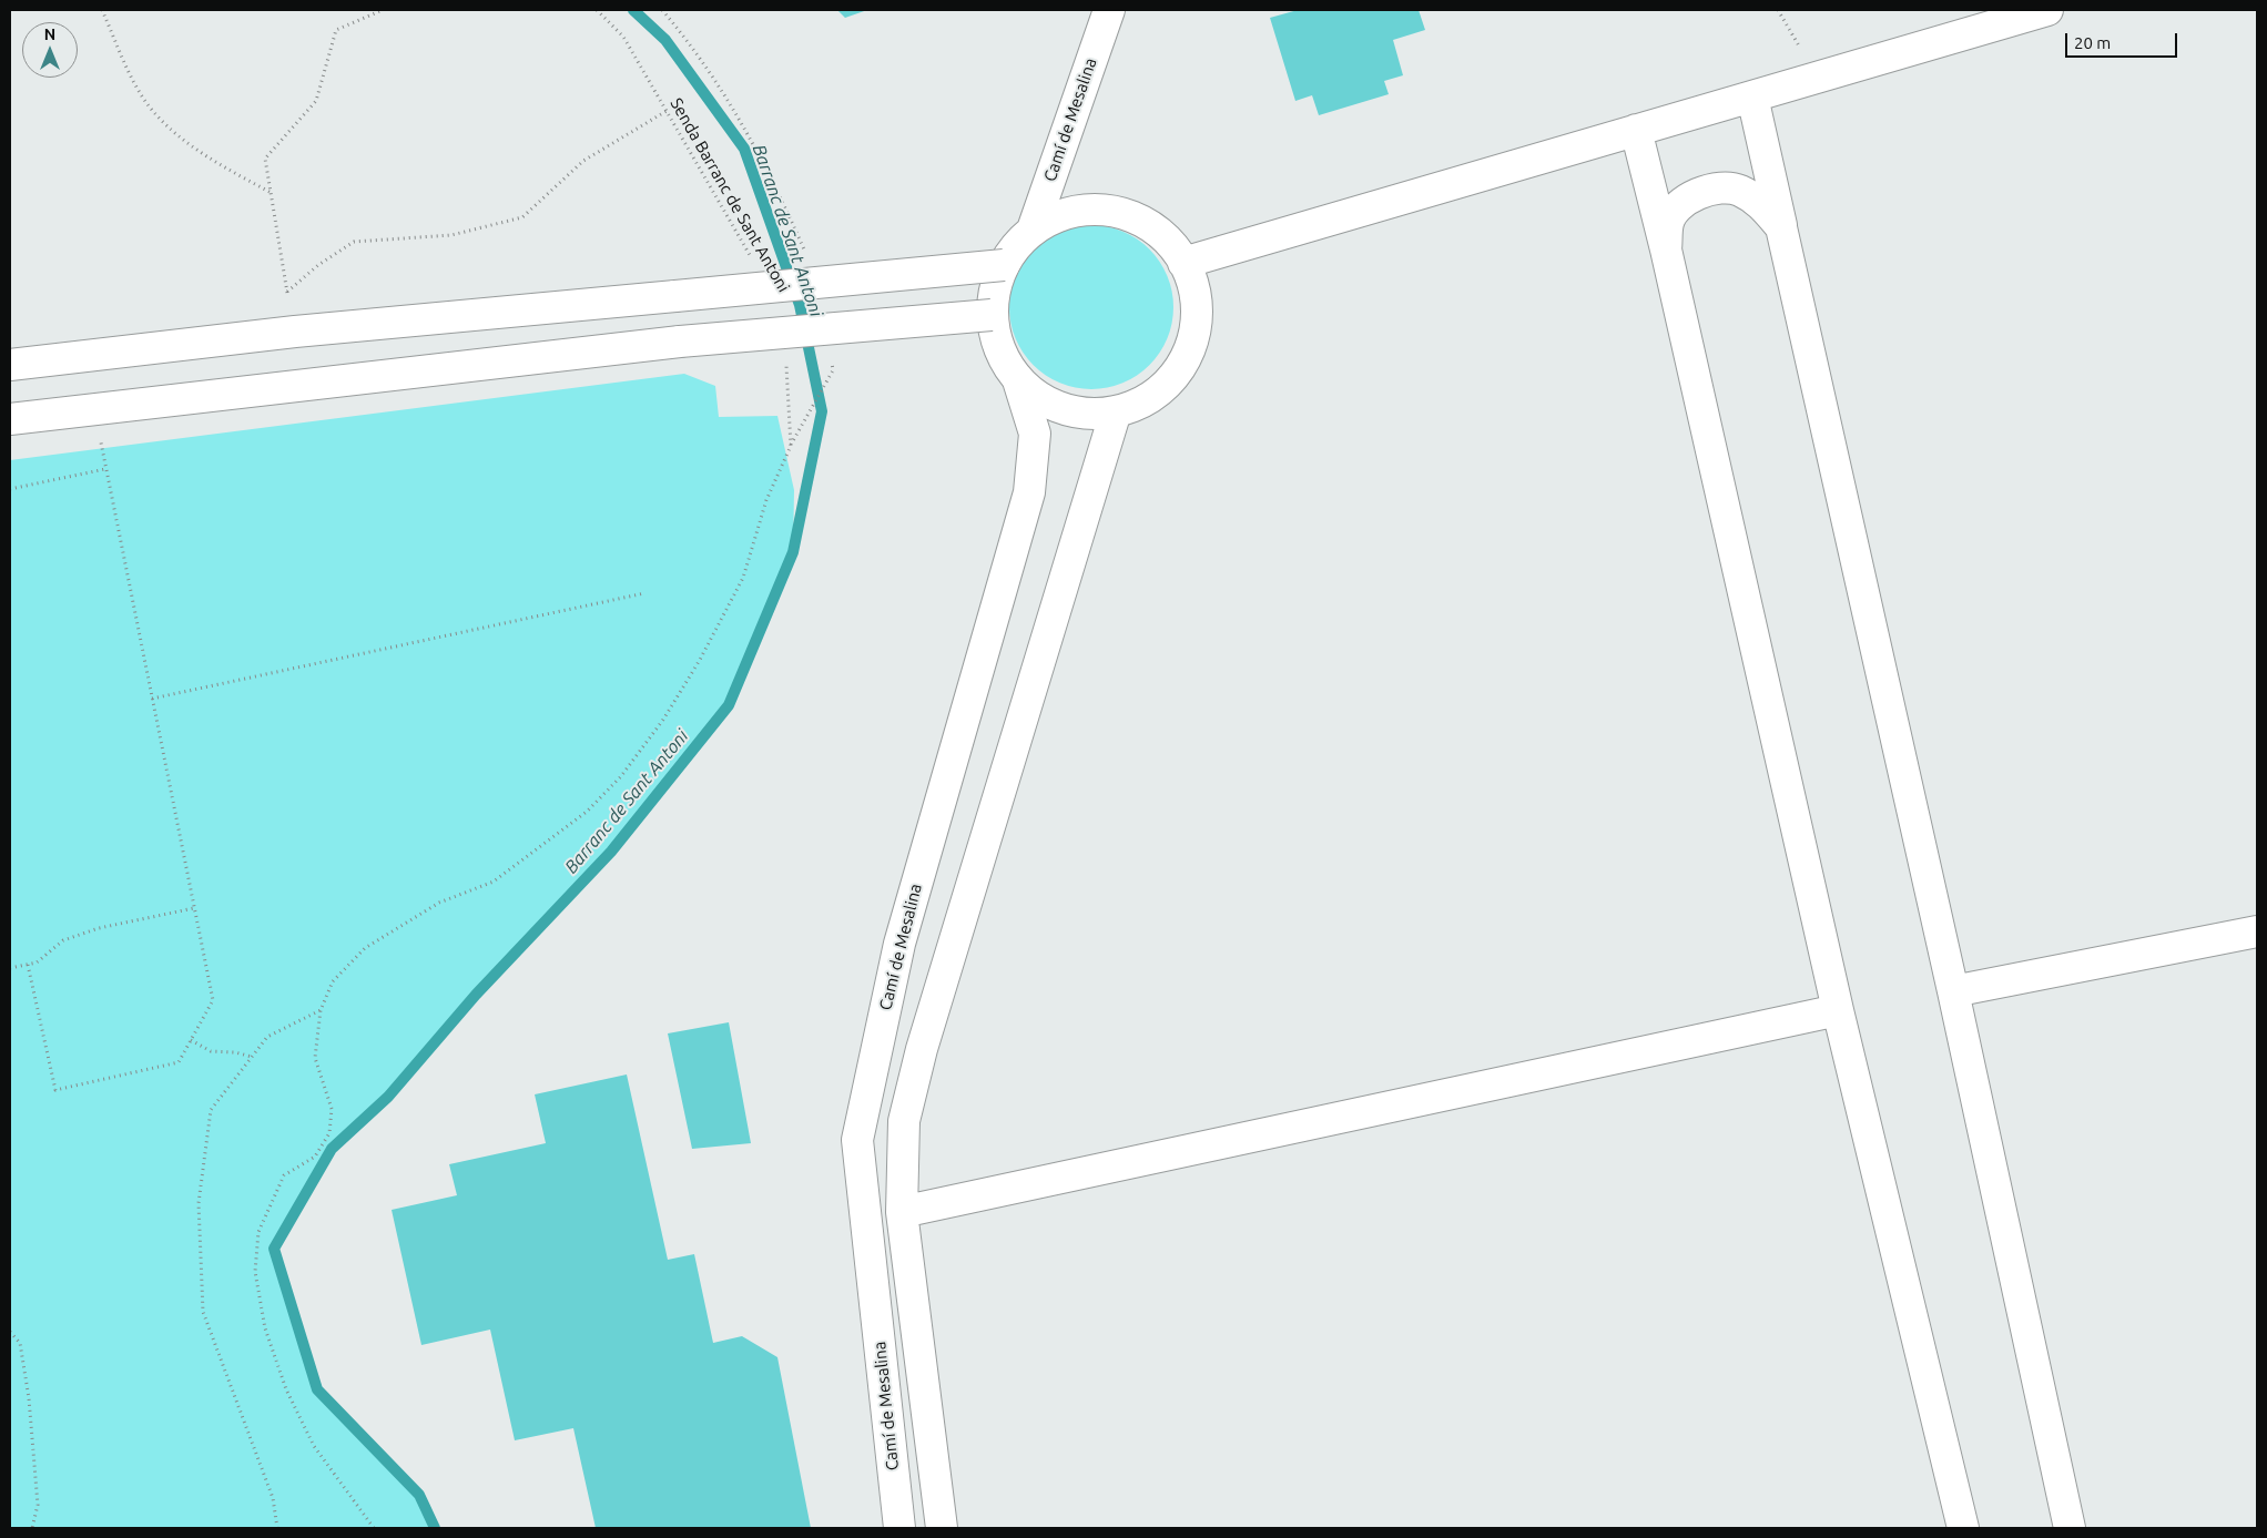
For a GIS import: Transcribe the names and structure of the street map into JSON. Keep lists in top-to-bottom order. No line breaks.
{"streets":{"street":["Camí de Mesalina"],"path":["Senda Barranc de Sant Antoni"]},"water":["Barranc de Sant Antoni"],"scale_bar":"20 m","north":"top"}
